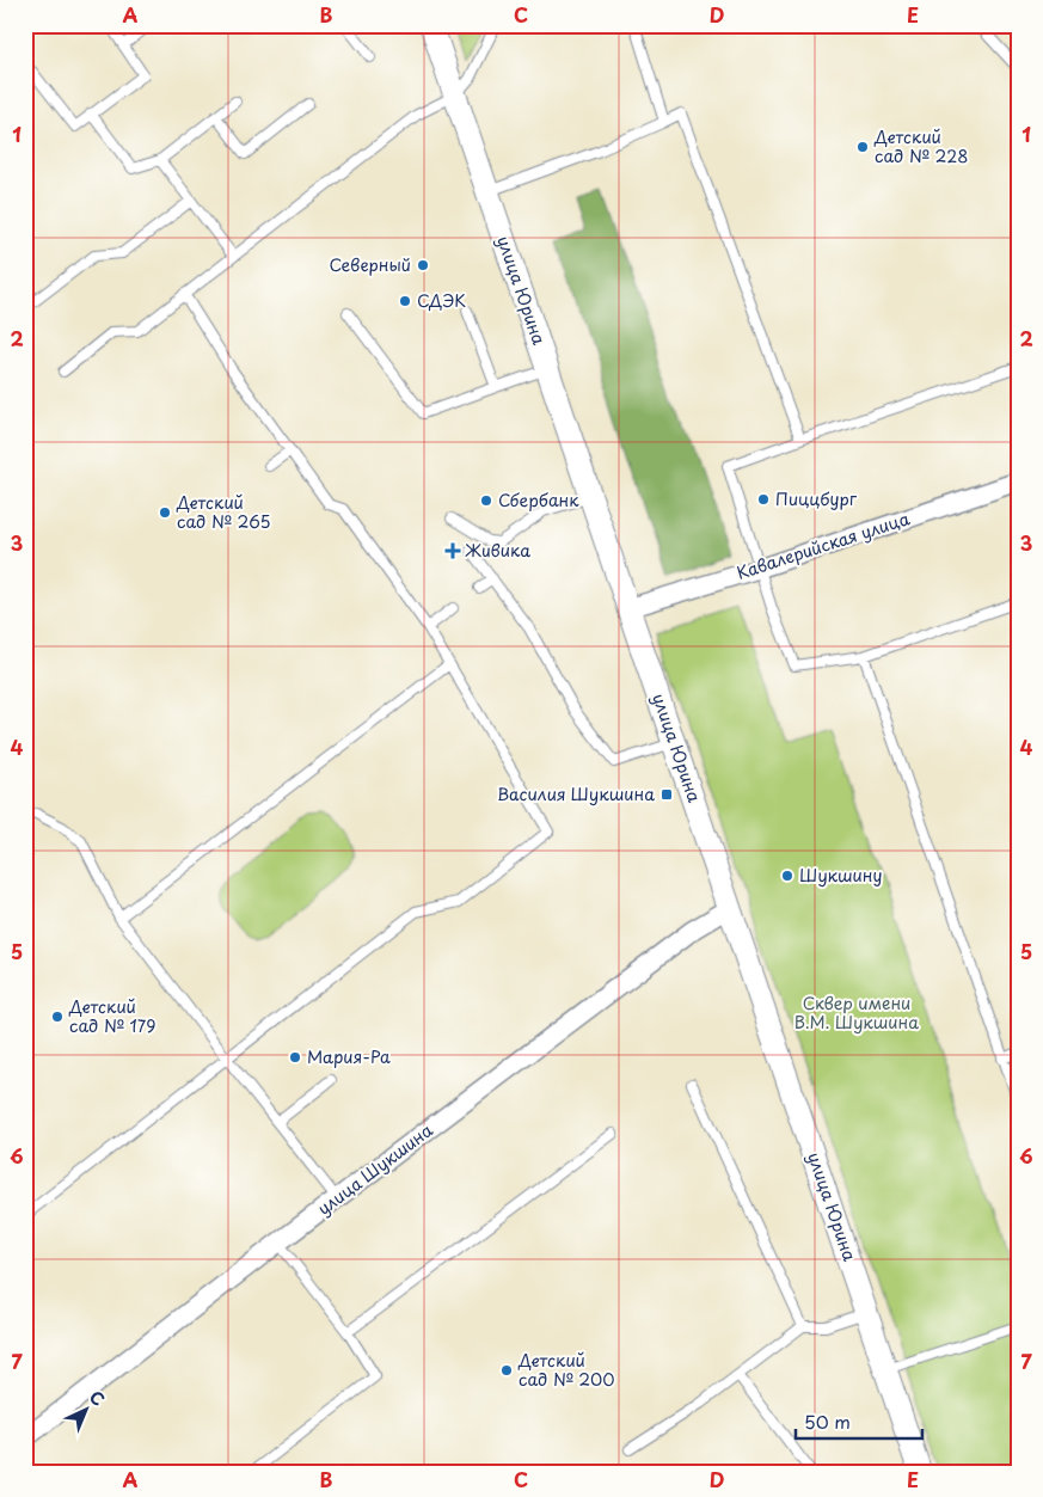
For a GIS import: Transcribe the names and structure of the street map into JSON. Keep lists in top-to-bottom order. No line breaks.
{"streets":{"street":["улица Юрина","Кавалерийская улица","улица Шукшина"]},"crossings":[["улица Юрина","Кавалерийская улица"],["улица Юрина","улица Шукшина"]],"parks":["Сквер имени В.М. Шукшина"],"places":{"other":["Детский сад № 228","Северный","СДЭК","Пиццбург","Сбербанк","Детский сад № 265","Шукшину","Детский сад № 179","Мария-Ра","Детский сад № 200"],"health":["Живика"],"transit":["Василия Шукшина"]},"scale_bar":"50 m","north":"top right","grid":{"columns":["A","B","C","D","E"],"rows":["1","2","3","4","5","6","7"]}}
